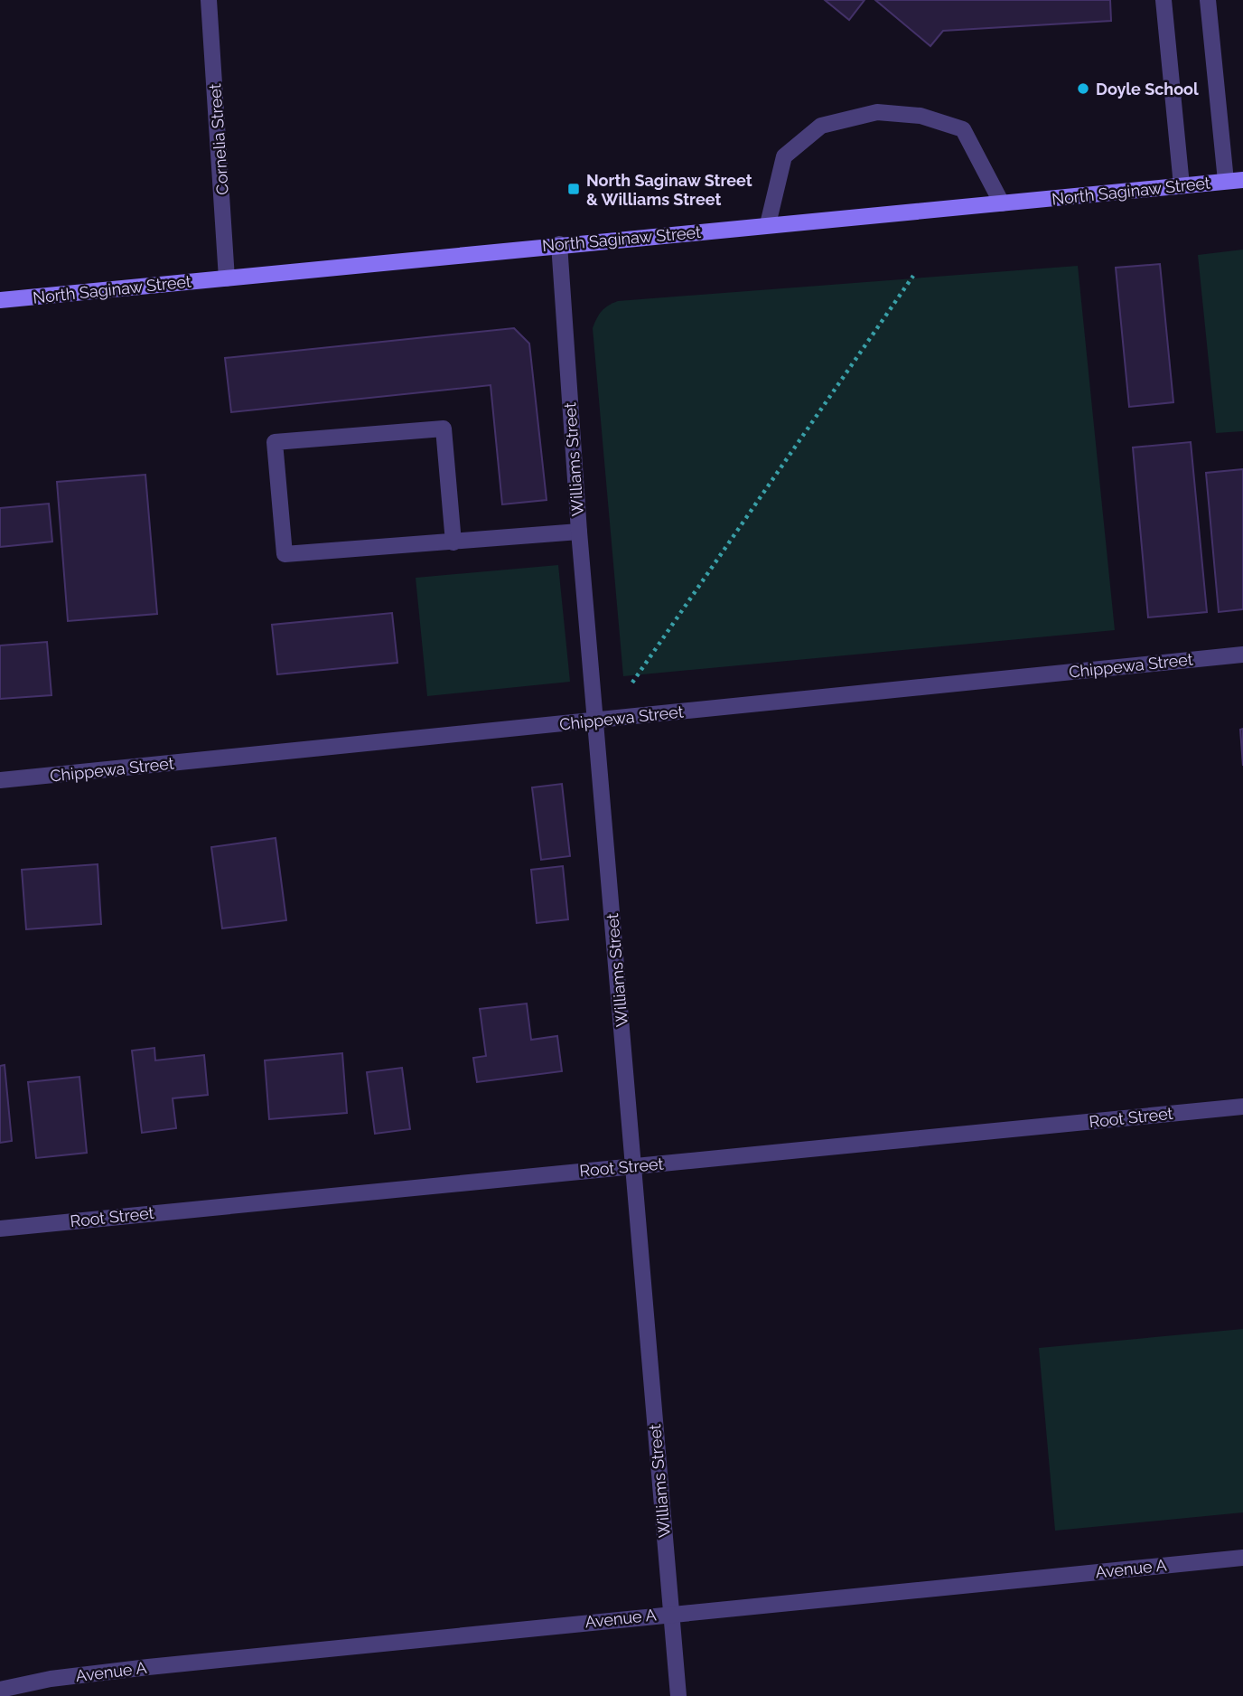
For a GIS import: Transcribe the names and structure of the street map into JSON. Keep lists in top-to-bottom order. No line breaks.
{"streets":{"main road":["North Saginaw Street"],"street":["Cornelia Street","Williams Street","Chippewa Street","Root Street","Avenue A"]},"crossings":[["Cornelia Street","North Saginaw Street"],["North Saginaw Street","Williams Street"],["Williams Street","Chippewa Street"],["Williams Street","Root Street"],["Williams Street","Avenue A"]],"places":{"other":["Doyle School"],"transit":["North Saginaw Street & Williams Street"]}}
